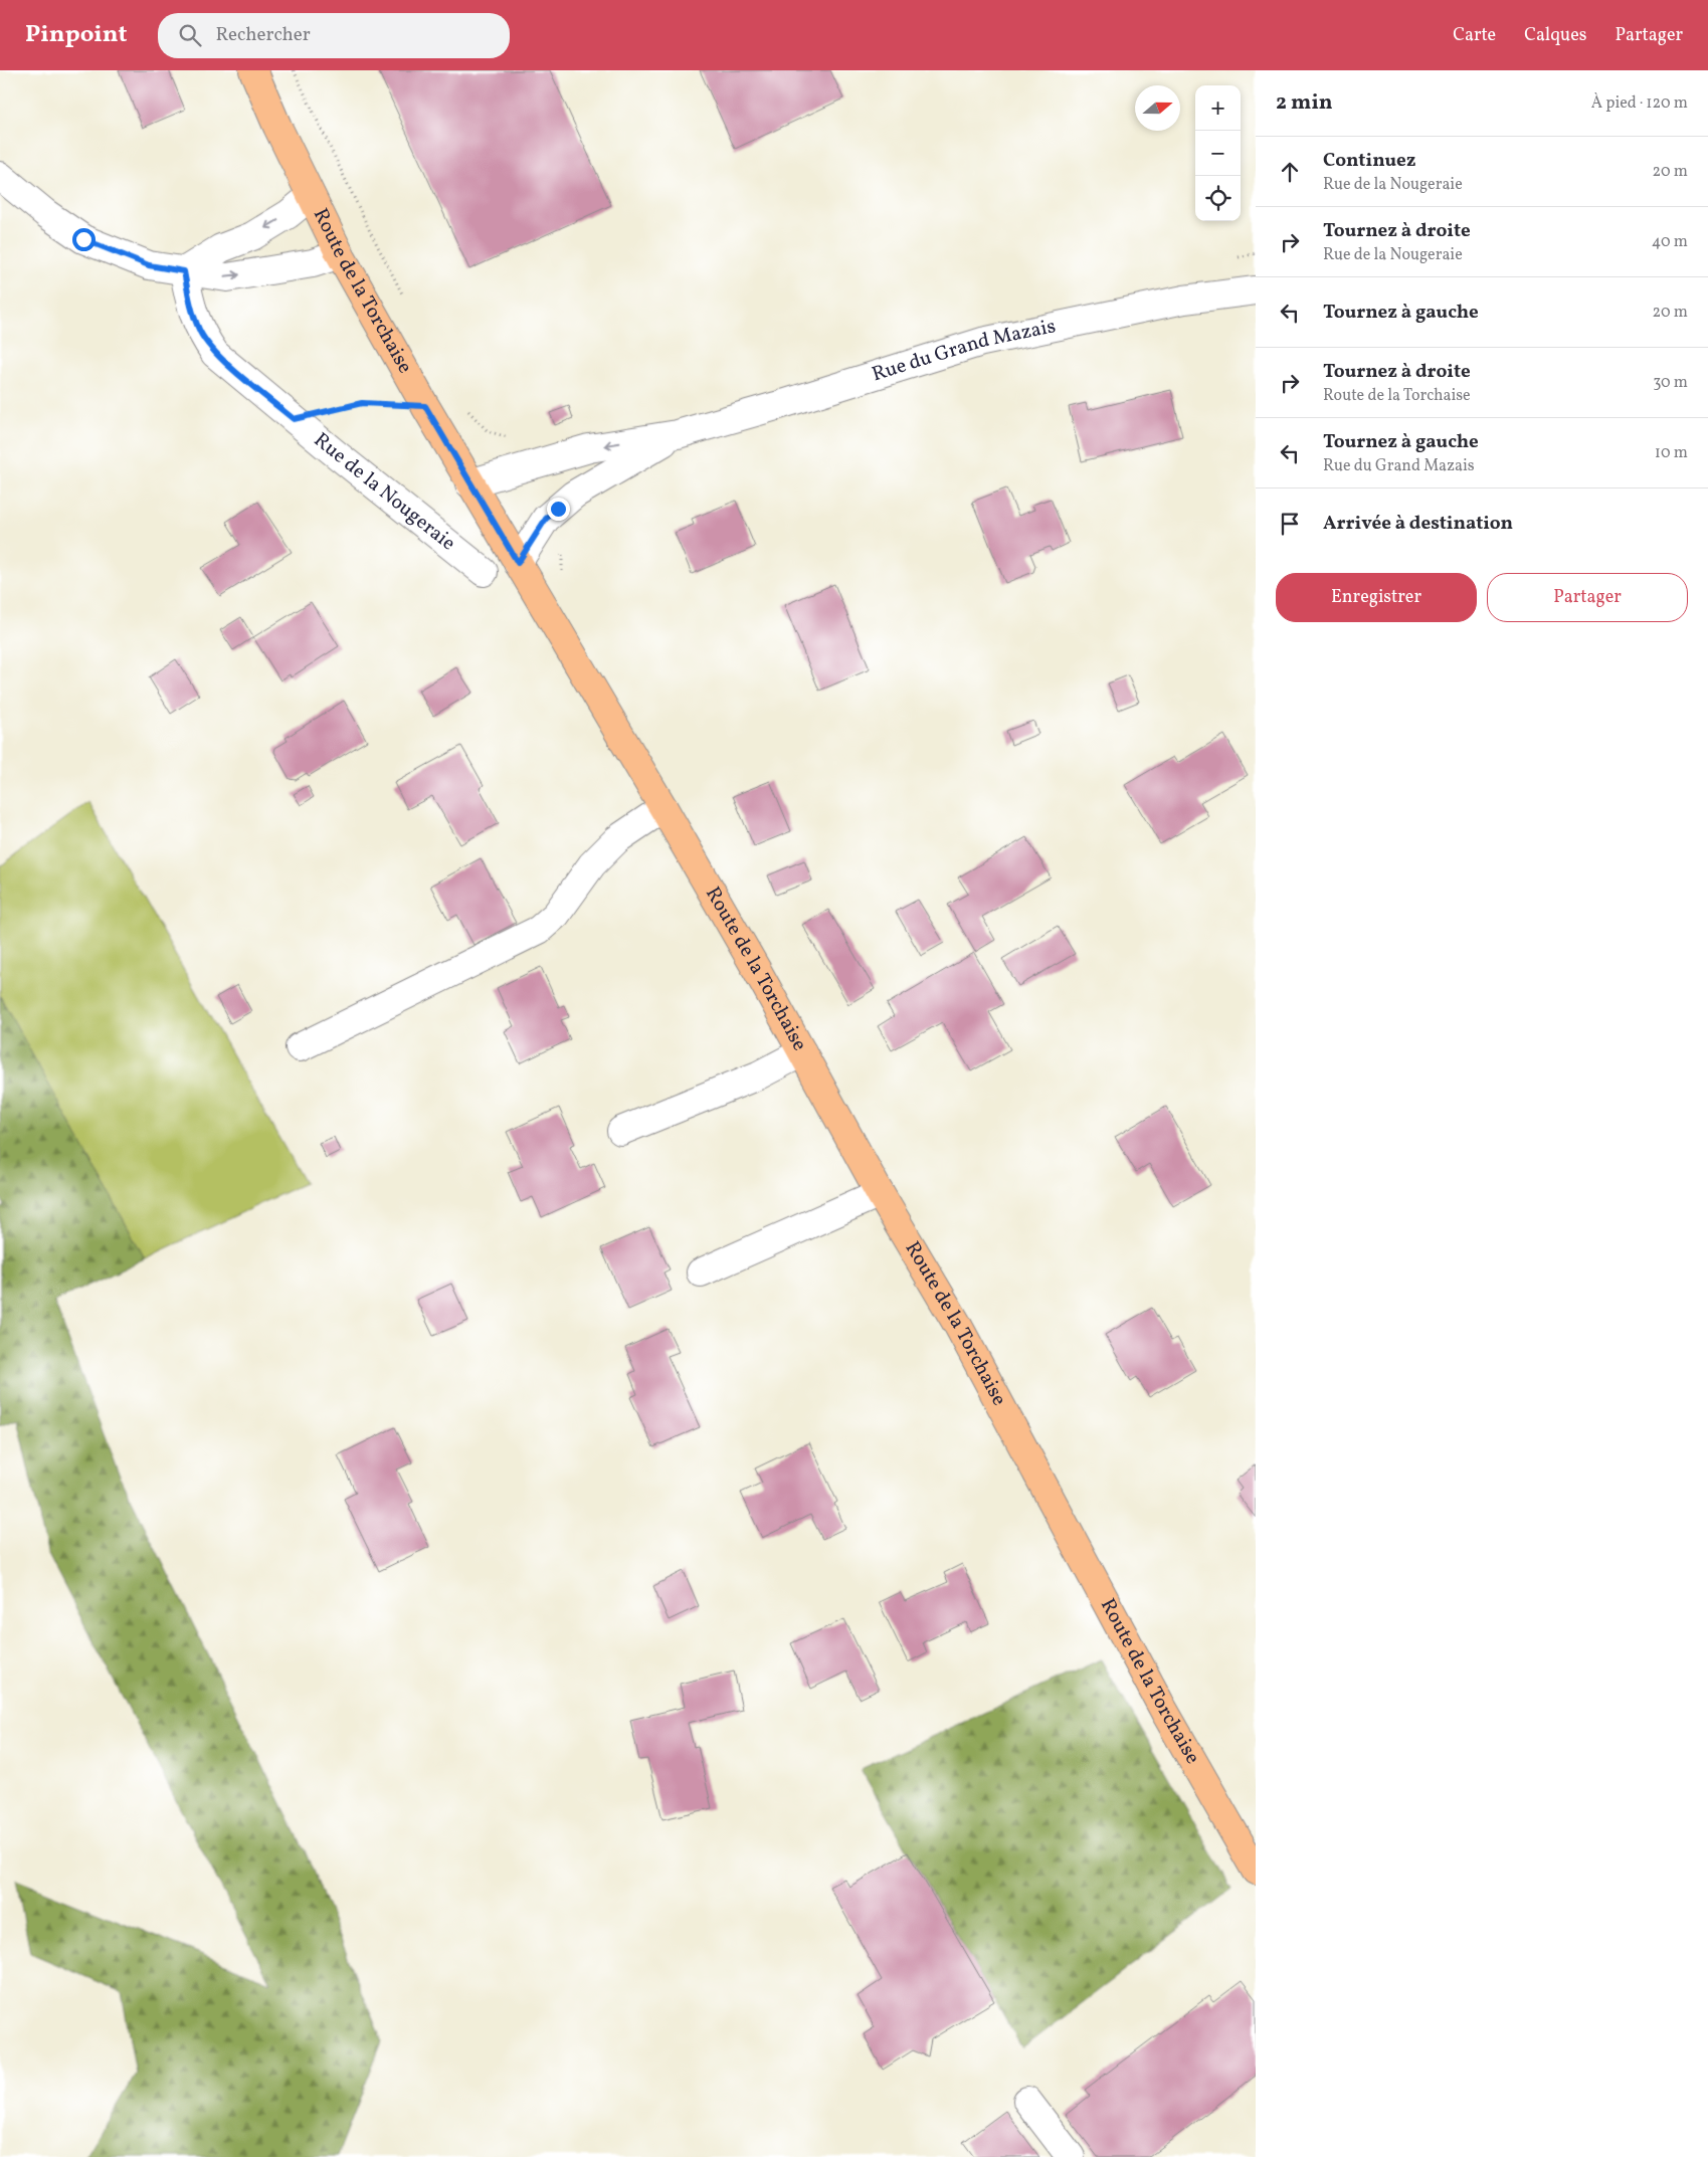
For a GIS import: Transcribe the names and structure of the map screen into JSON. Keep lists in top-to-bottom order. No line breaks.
{"streets":{"main road":["Route de la Torchaise"],"street":["Rue du Grand Mazais","Rue de la Nougeraie"]},"crossings":[["Route de la Torchaise","Rue du Grand Mazais"]],"north":"right","page":{"header":"Pinpoint","search":"Rechercher","nav":["Carte","Calques","Partager"],"heading":["2 min","À pied · 120 m"],"map_buttons":["+","−"],"list":[["Continuez","Rue de la Nougeraie","20 m"],["Tournez à droite","Rue de la Nougeraie","40 m"],["Tournez à gauche","20 m"],["Tournez à droite","Route de la Torchaise","30 m"],["Tournez à gauche","Rue du Grand Mazais","10 m"],"Arrivée à destination"],"buttons":["Enregistrer","Partager"]}}
